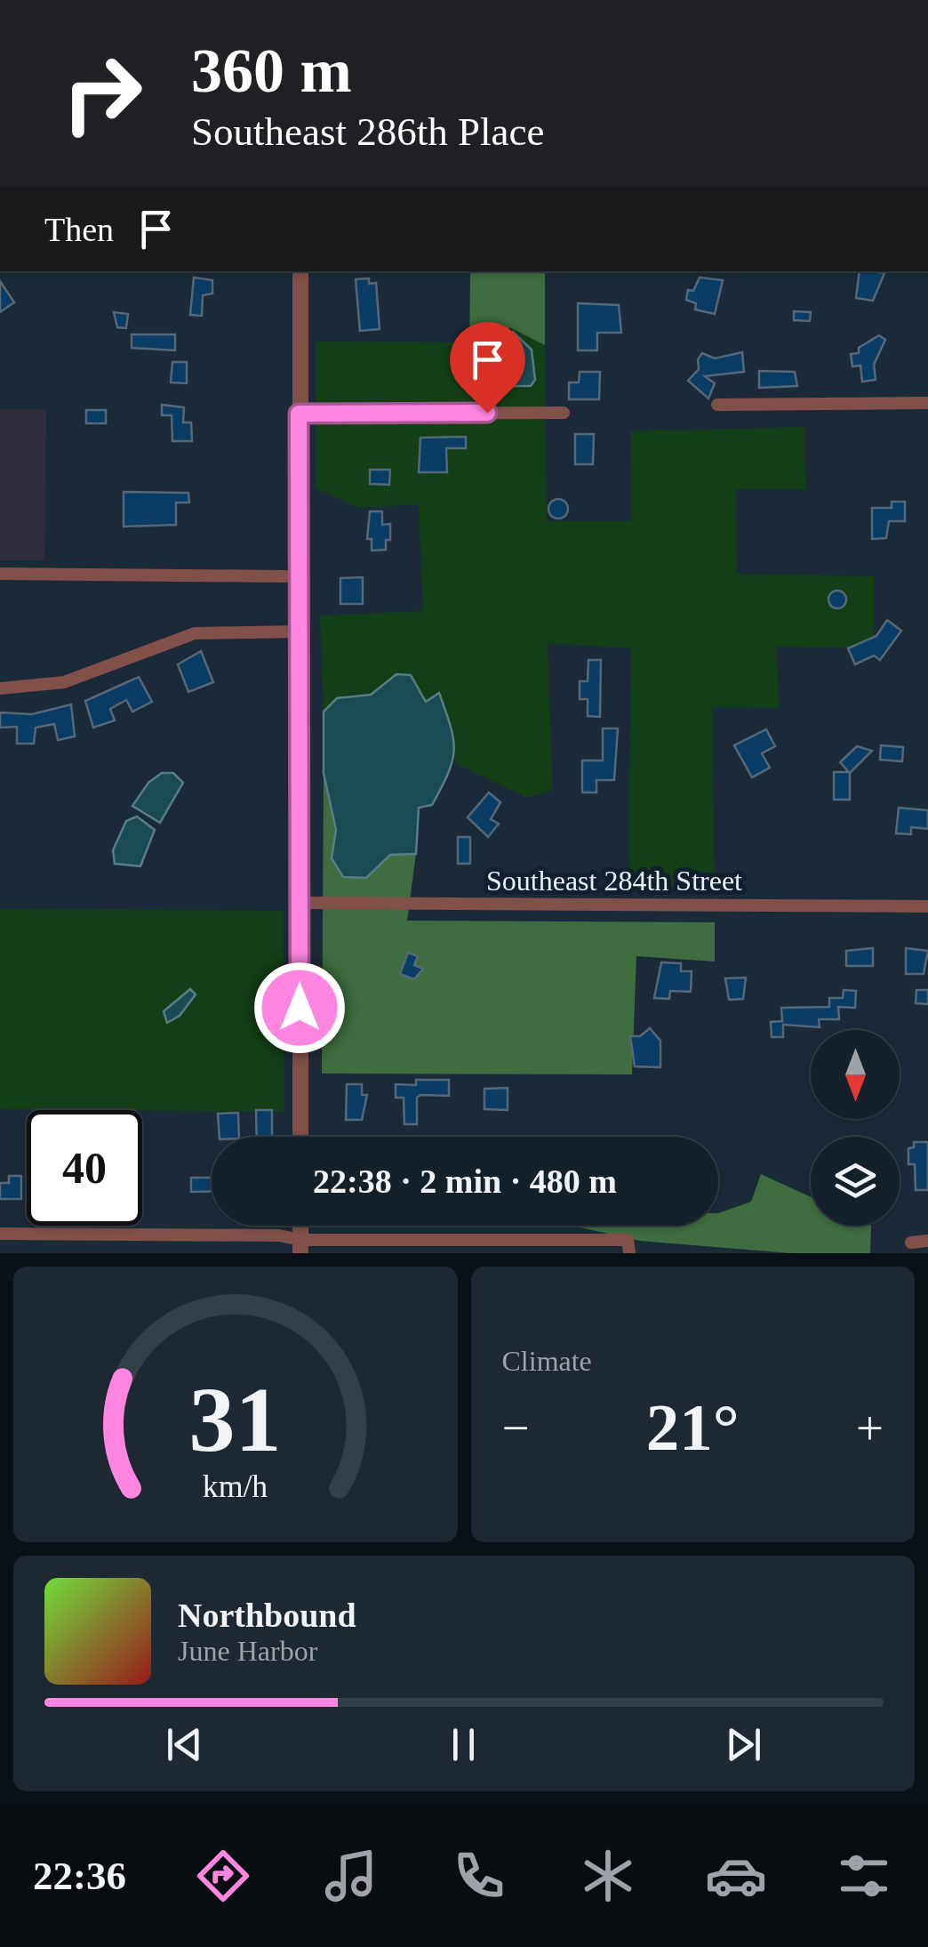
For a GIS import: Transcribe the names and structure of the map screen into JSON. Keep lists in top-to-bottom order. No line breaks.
{"streets":{"street":["Southeast 284th Street"]},"north":"bottom","page":{"turn":["360 m","Southeast 286th Place"],"then":"Then","limit":"40","trip":"22:38 · 2 min · 480 m","tile":"Climate","heat":["−","21°","+"],"song":["Northbound","June Harbor"],"tabs":"22:36","gauge":["31","km/h"]}}
